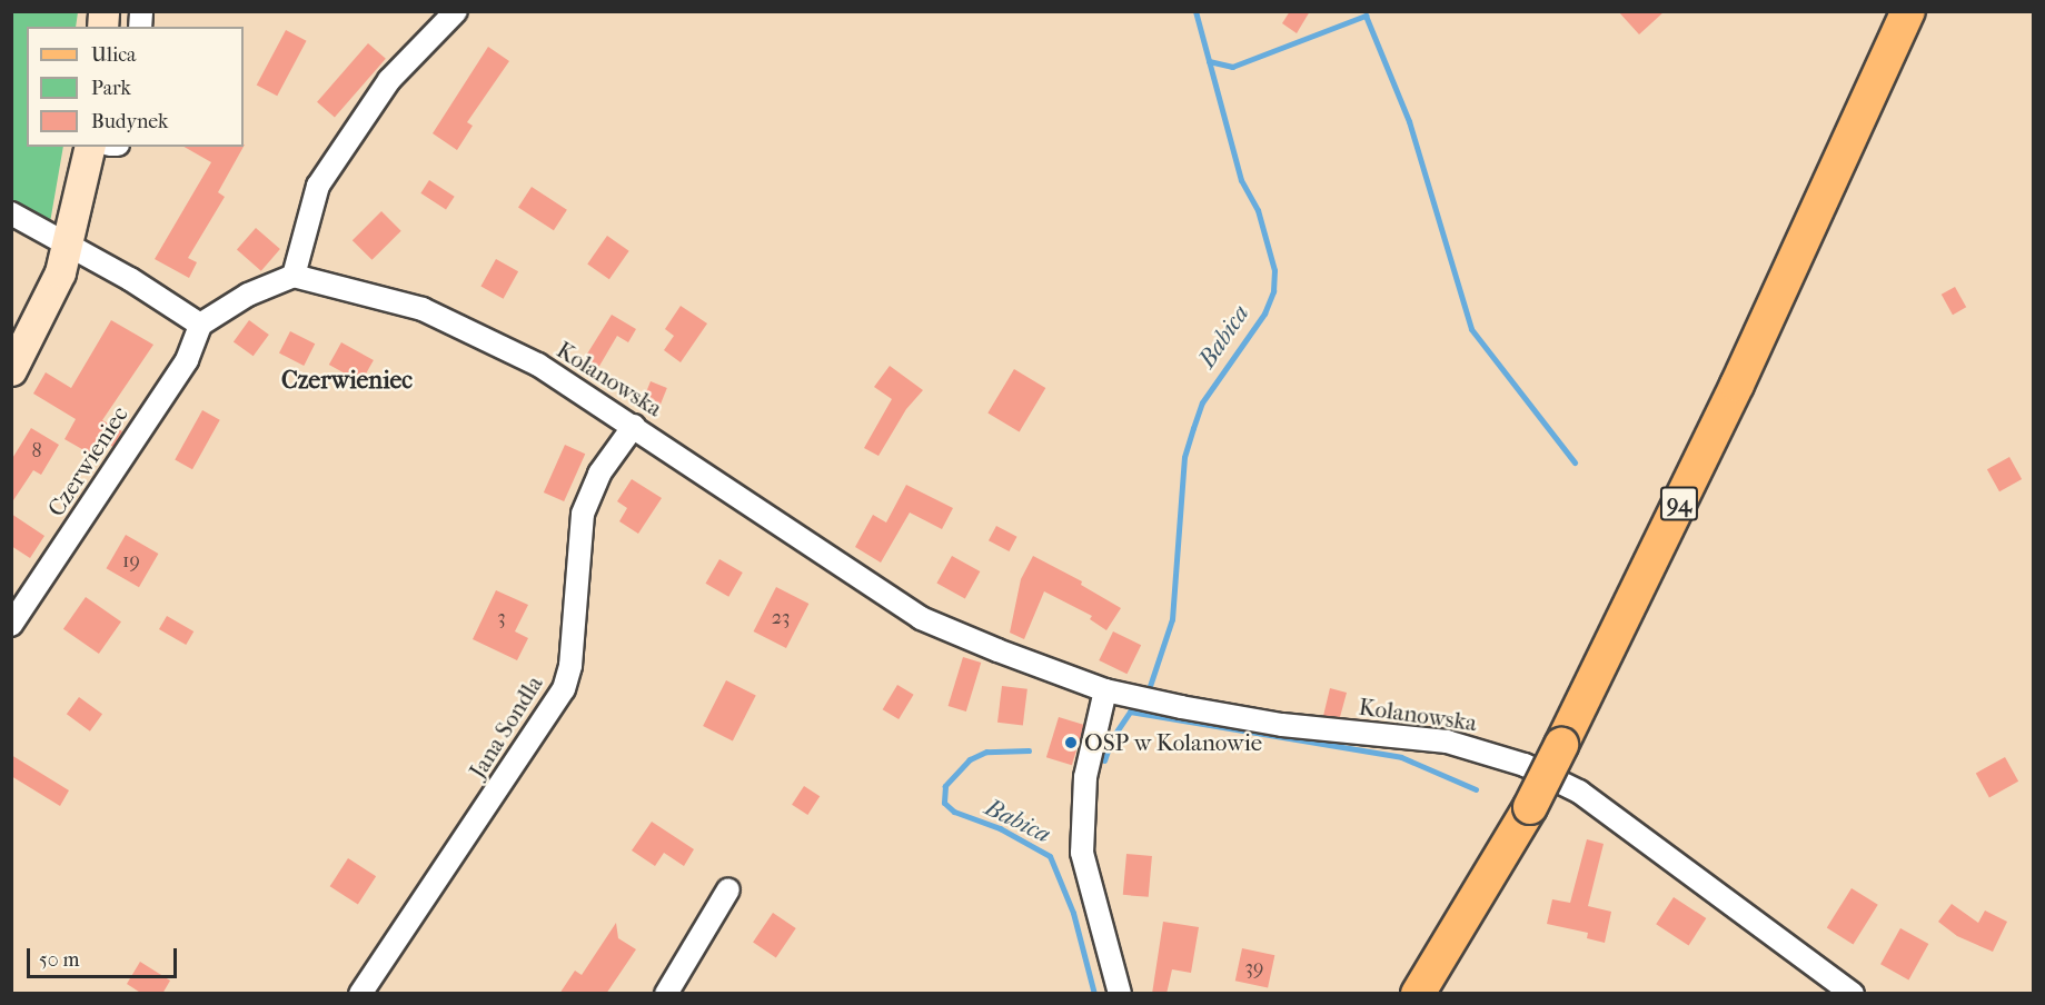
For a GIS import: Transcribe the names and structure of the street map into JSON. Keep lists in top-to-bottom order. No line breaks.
{"streets":{"main road":["94"],"street":["Kolanowska","Czerwieniec","Jana Sondla"]},"crossings":[["Kolanowska","Jana Sondla"]],"districts":["Czerwieniec"],"water":["Babica"],"places":["OSP w Kolanowie"],"house_numbers":["8","19","3","23","39"],"legend":["Ulica","Park","Budynek"],"scale_bar":"50 m"}
